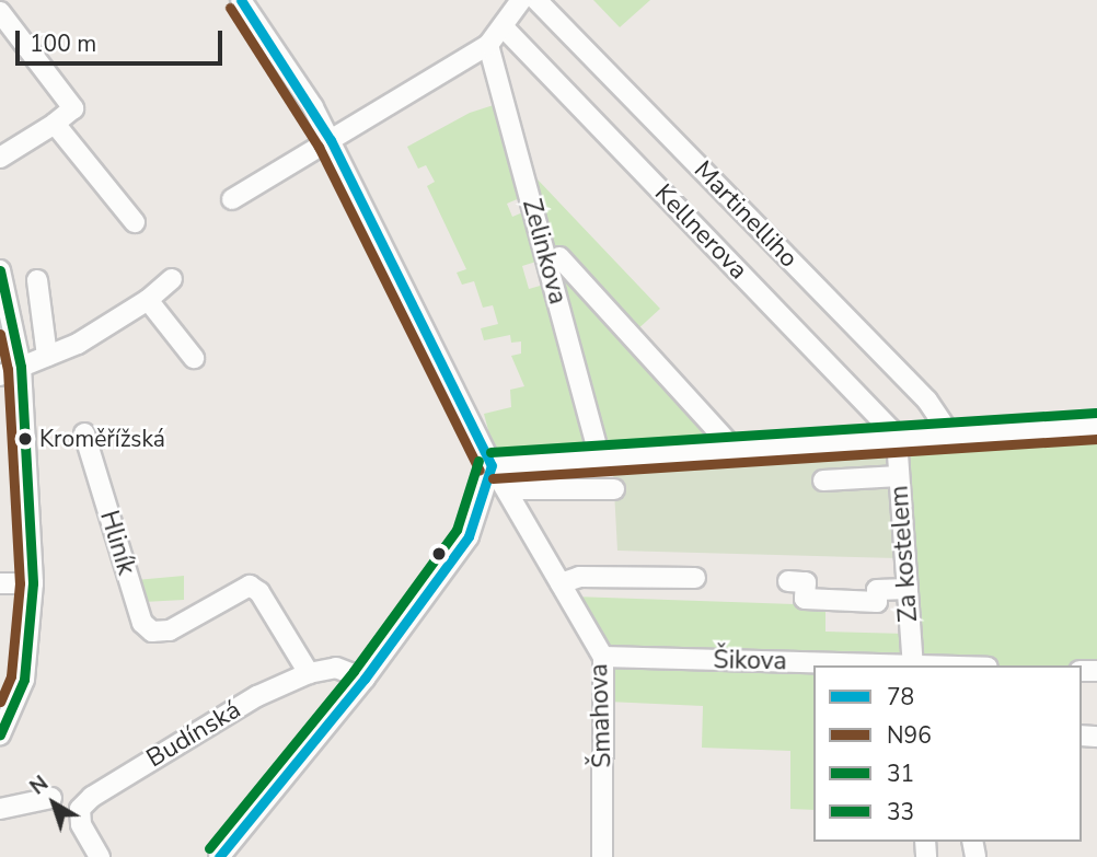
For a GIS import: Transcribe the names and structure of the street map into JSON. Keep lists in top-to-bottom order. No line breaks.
{"streets":{"street":["Martinelliho","Kellnerova","Zelinkova","Hliník","Za kostelem","Šikova","Šmahova","Budínská"]},"crossings":[["Kellnerova","Za kostelem"],["Hliník","Budínská"],["Šikova","Šmahova"]],"places":["Kroměřížská"],"lines":["transit line 78","transit line N96","transit line 33","transit line 31"],"legend":["78","N96","31","33"],"scale_bar":"100 m","north":"top left"}
